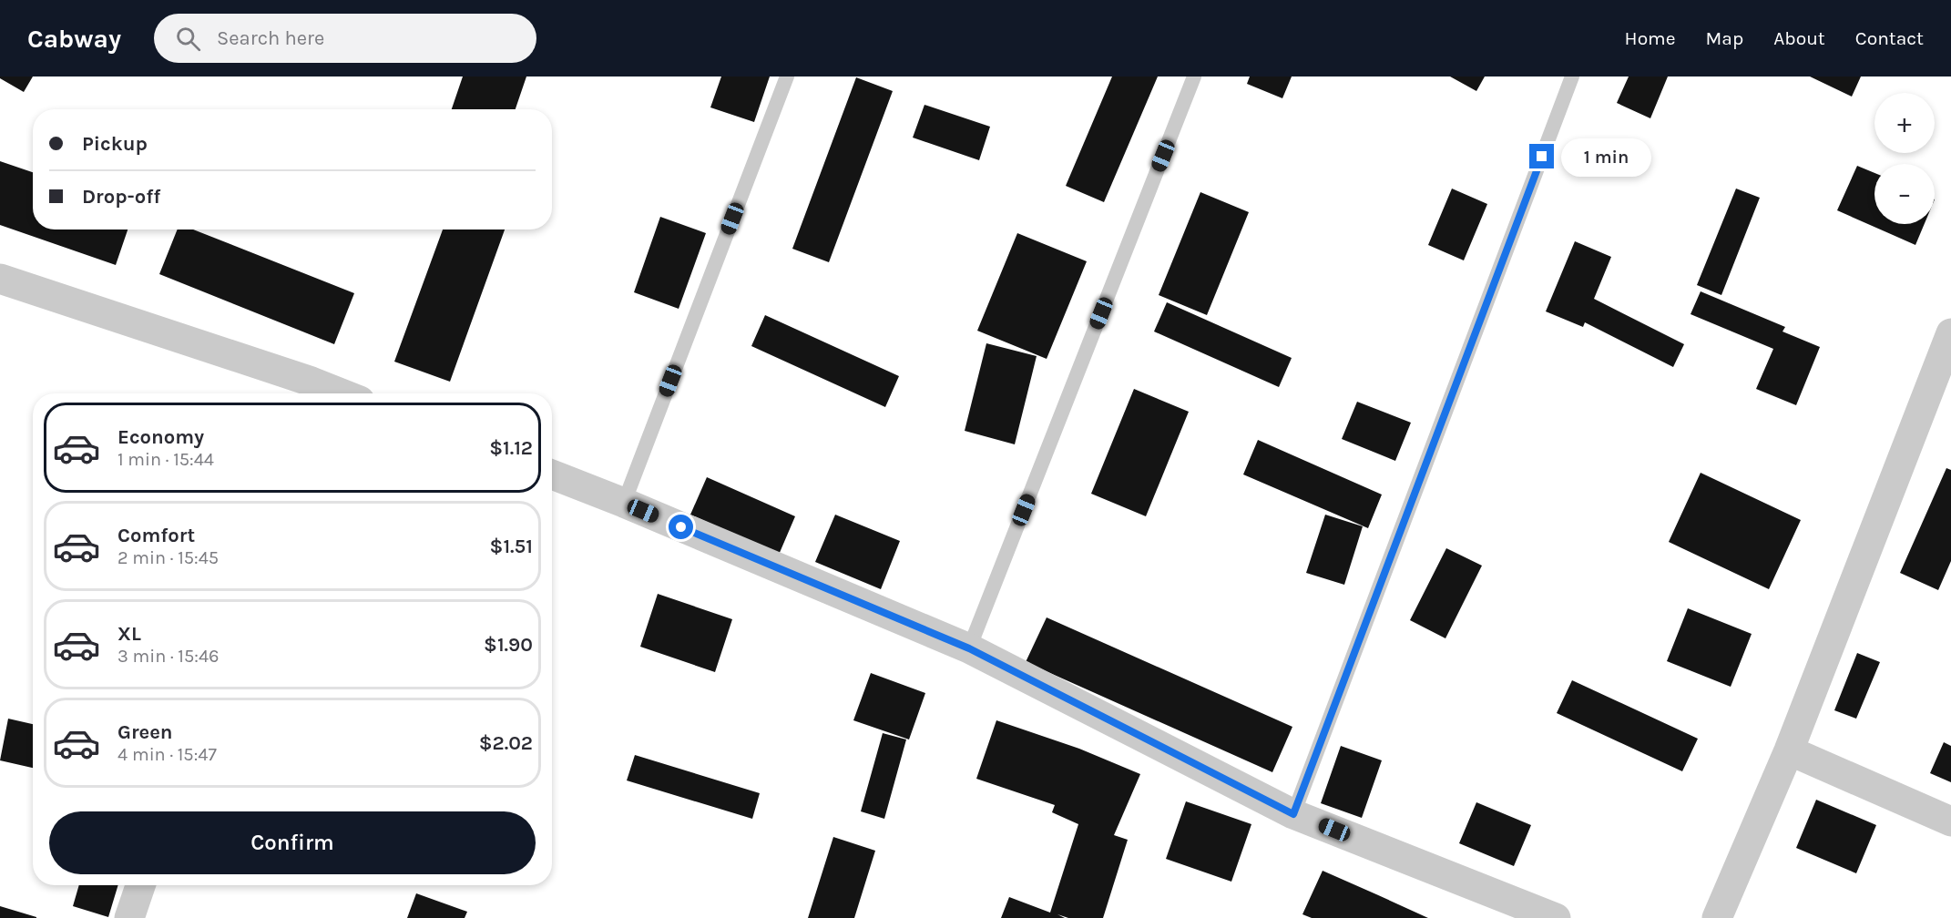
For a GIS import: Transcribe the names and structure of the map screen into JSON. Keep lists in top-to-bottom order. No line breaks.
{"page":{"header":"Cabway","search":"Search here","nav":["Home","Map","About","Contact"],"map_buttons":["+","−"],"banner":["Pickup","Drop-off"],"bubble":"1 min","list":[{"name":"Economy","note":"1 min · 15:44","value":"$1.12"},{"name":"Comfort","note":"2 min · 15:45","value":"$1.51"},{"name":"XL","note":"3 min · 15:46","value":"$1.90"},{"name":"Green","note":"4 min · 15:47","value":"$2.02"}],"buttons":"Confirm"}}
